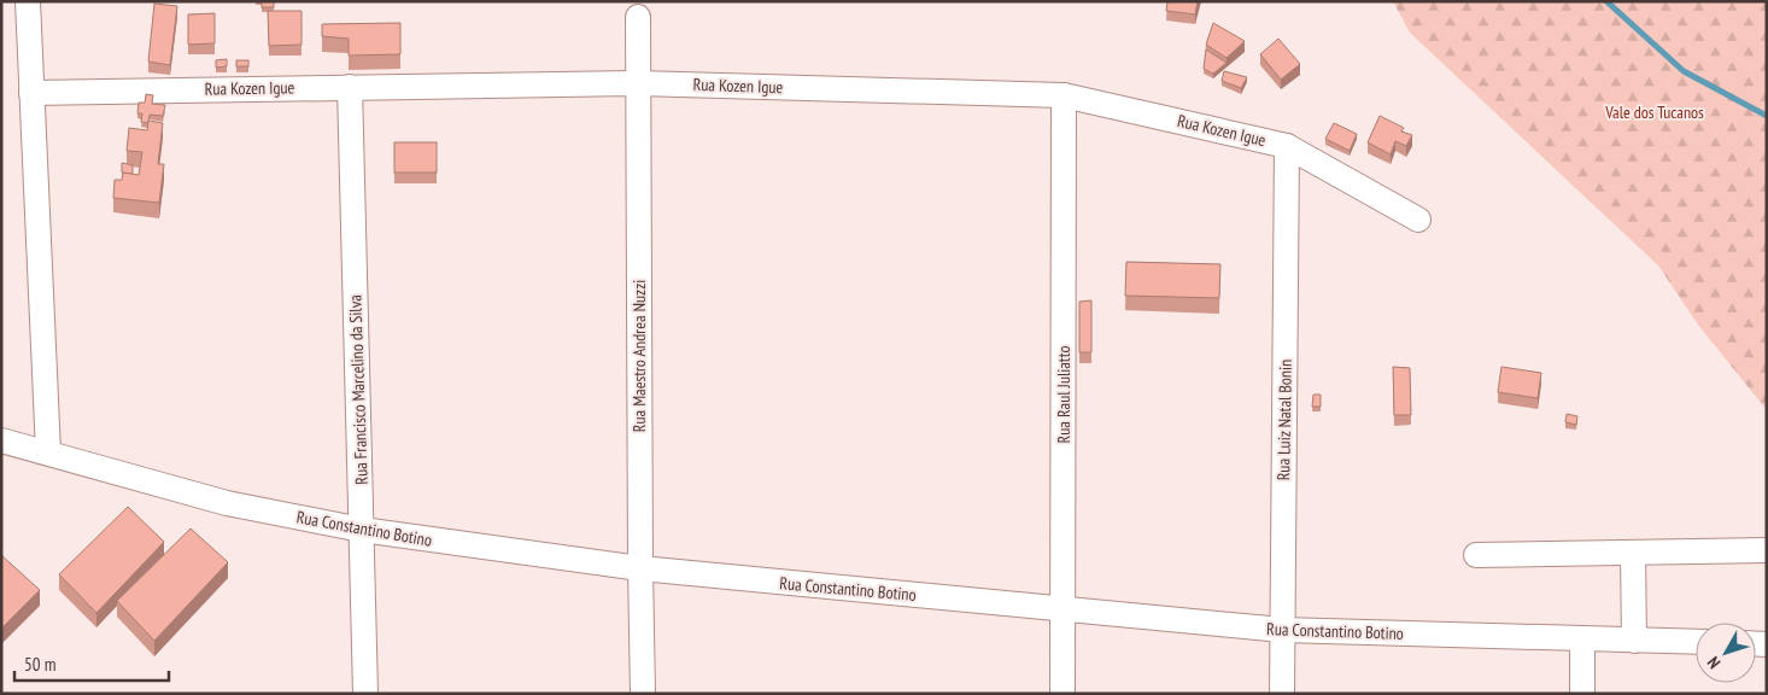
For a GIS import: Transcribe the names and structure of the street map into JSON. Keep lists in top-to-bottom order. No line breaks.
{"streets":{"street":["Rua Kozen Igue","Rua Maestro Andrea Nuzzi","Rua Francisco Marcelino da Silva","Rua Raul Juliatto","Rua Luiz Natal Bonin","Rua Constantino Botino"]},"crossings":[["Rua Kozen Igue","Rua Maestro Andrea Nuzzi"],["Rua Kozen Igue","Rua Francisco Marcelino da Silva"],["Rua Kozen Igue","Rua Raul Juliatto"],["Rua Kozen Igue","Rua Luiz Natal Bonin"],["Rua Maestro Andrea Nuzzi","Rua Constantino Botino"],["Rua Francisco Marcelino da Silva","Rua Constantino Botino"],["Rua Raul Juliatto","Rua Constantino Botino"],["Rua Luiz Natal Bonin","Rua Constantino Botino"]],"parks":["Vale dos Tucanos"],"scale_bar":"50 m","north":"bottom left"}
